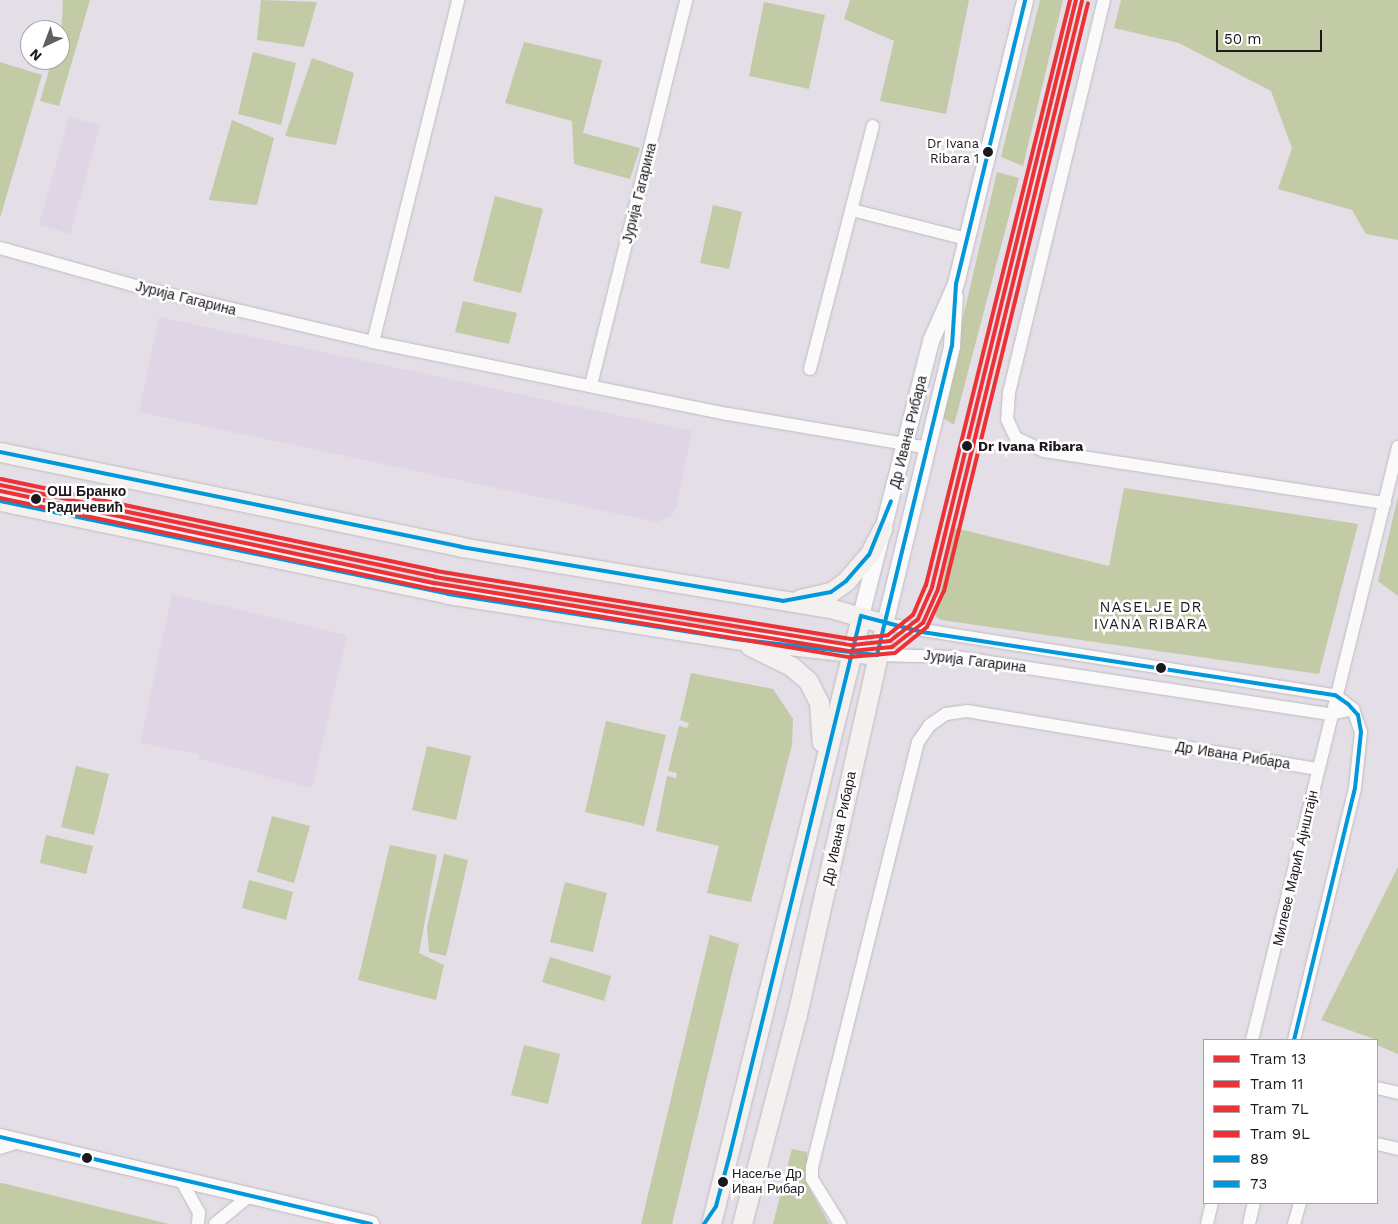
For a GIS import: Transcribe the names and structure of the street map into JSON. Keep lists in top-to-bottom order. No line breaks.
{"streets":{"main road":["Јурија Гагарина","Др Ивана Рибара"],"street":["Милеве Марић Ајнштајн"]},"crossings":[["Јурија Гагарина","Др Ивана Рибара"],["Јурија Гагарина","Милеве Марић Ајнштајн"],["Др Ивана Рибара","Милеве Марић Ајнштајн"]],"districts":["NASELJE DR IVANA RIBARA"],"places":["Dr Ivana Ribara 1","Dr Ivana Ribara","ОШ Бранко Радичевић","Насеље Др Иван Рибар"],"lines":["tram line 13","tram line 7L","transit line 73","tram line 11","tram line 9L","transit line 89"],"legend":["Tram 13","Tram 11","Tram 7L","Tram 9L","89","73"],"scale_bar":"50 m","north":"bottom left"}
